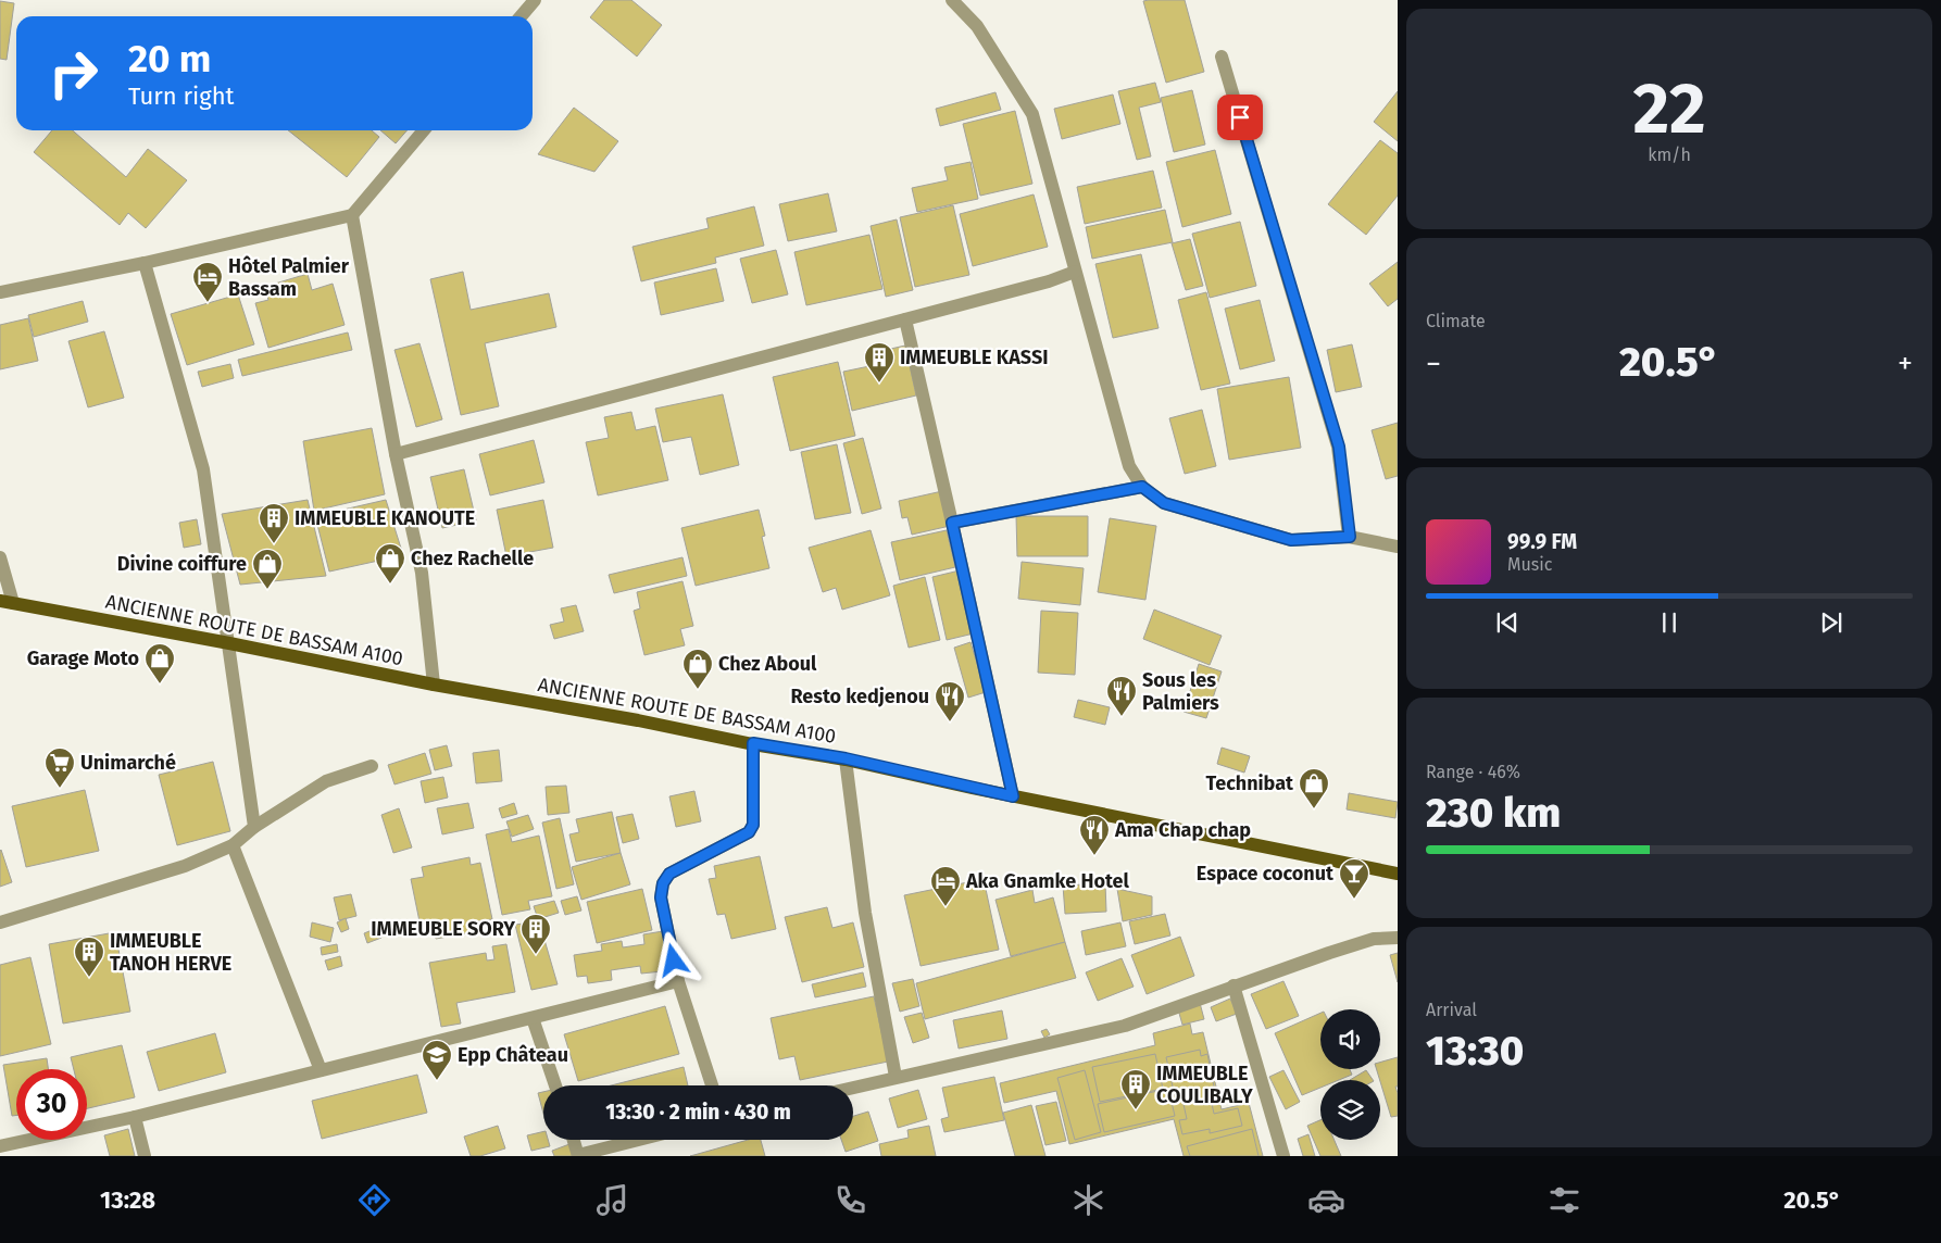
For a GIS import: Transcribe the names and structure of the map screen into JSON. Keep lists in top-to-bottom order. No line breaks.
{"streets":{"main road":["ANCIENNE ROUTE DE BASSAM A100"]},"places":{"hotel":["Hôtel Palmier Bassam","Aka Gnamke Hotel"],"building":["IMMEUBLE KASSI","IMMEUBLE KANOUTE","IMMEUBLE SORY","IMMEUBLE TANOH HERVE","IMMEUBLE COULIBALY"],"shop":["Chez Rachelle","Divine coiffure","Garage Moto","Chez Aboul","Technibat"],"restaurant":["Sous les Palmiers","Resto kedjenou","Ama Chap chap"],"supermarket":["Unimarché"],"bar":["Espace coconut"],"school or university":["Epp Château"]},"page":{"tile":[["22","km/h"],"Climate",["Range · 46%","230 km"],["Arrival","13:30"]],"turn":["20 m","Turn right"],"heat":["−","20.5°","+"],"song":["99.9 FM","Music"],"limit":"30","trip":"13:30 · 2 min · 430 m","tabs":["13:28","20.5°"]}}
